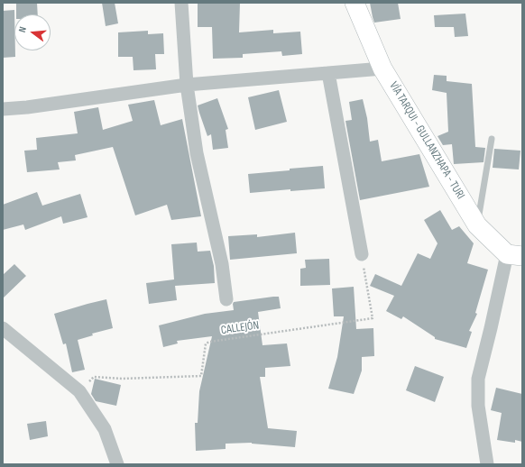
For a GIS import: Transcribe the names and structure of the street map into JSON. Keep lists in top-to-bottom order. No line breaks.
{"streets":{"main road":["VÍA TARQUI - GULLANZHAPA - TURI"],"path":["CALLEJÓN"]},"north":"left"}
